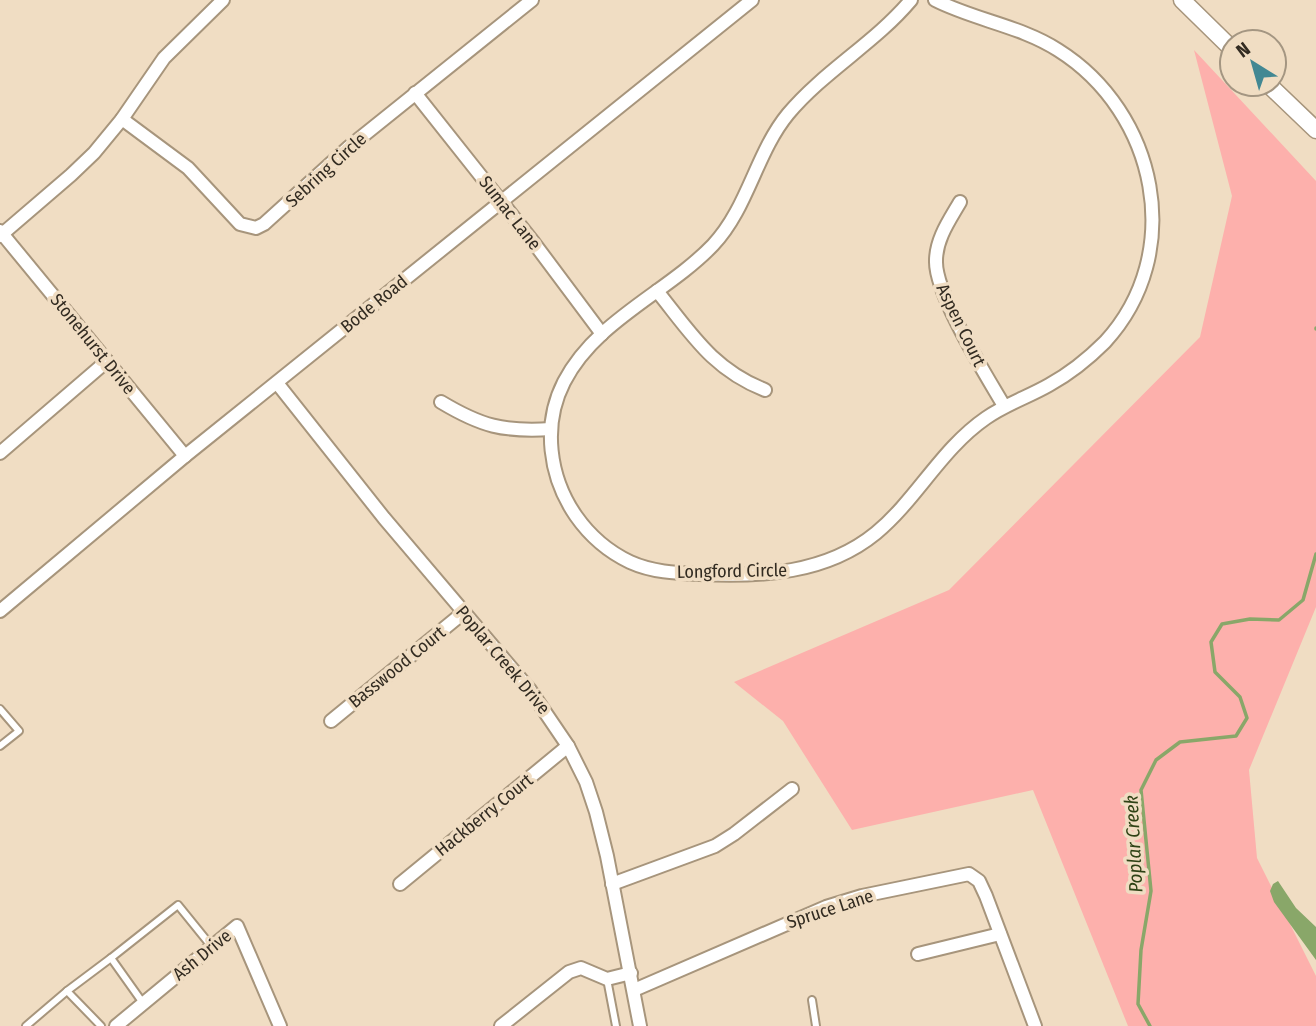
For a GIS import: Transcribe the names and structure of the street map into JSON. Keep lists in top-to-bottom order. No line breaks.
{"streets":{"street":["Sebring Circle","Sumac Lane","Bode Road","Aspen Court","Stonehurst Drive","Longford Circle","Poplar Creek Drive","Basswood Court","Hackberry Court","Spruce Lane","Ash Drive"]},"crossings":[["Sebring Circle","Sumac Lane"],["Sumac Lane","Bode Road"],["Sumac Lane","Longford Circle"],["Bode Road","Stonehurst Drive"],["Bode Road","Poplar Creek Drive"],["Aspen Court","Longford Circle"],["Poplar Creek Drive","Basswood Court"],["Poplar Creek Drive","Hackberry Court"],["Poplar Creek Drive","Spruce Lane"]],"water":["Poplar Creek"],"north":"top left"}
